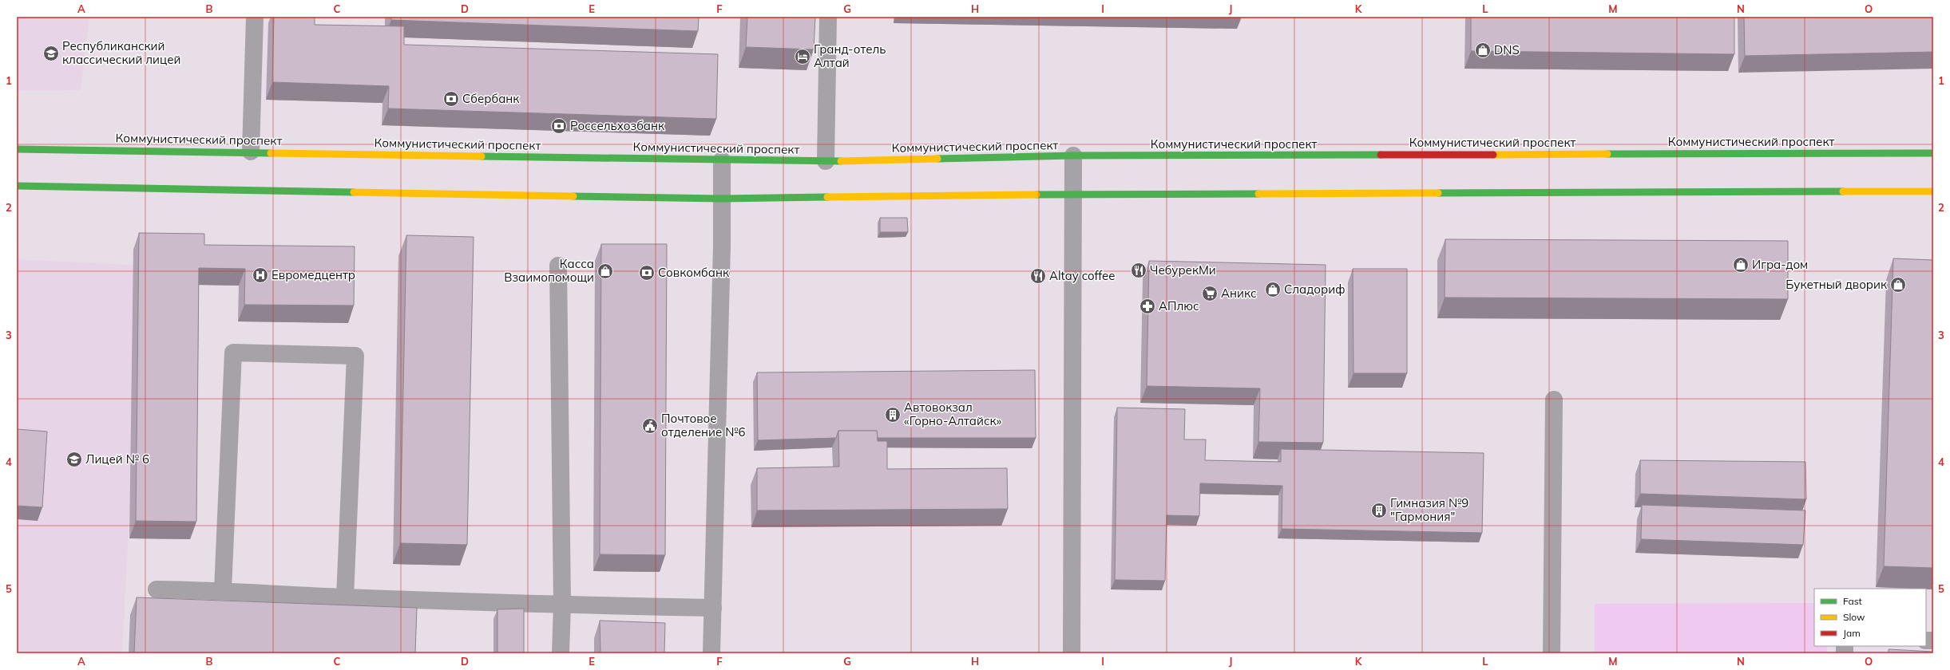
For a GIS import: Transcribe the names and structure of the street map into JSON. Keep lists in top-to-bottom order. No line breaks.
{"streets":{"main road":["Коммунистический проспект"]},"places":{"shop":["DNS","Игра-дом","Касса Взаимопомощи","Букетный дворик","Сладориф"],"school or university":["Республиканский классический лицей","Лицей № 6"],"hotel":["Гранд-отель Алтай"],"bank":["Сбербанк","Россельхозбанк","Совкомбанк"],"restaurant":["ЧебурекМи","Altay coffee"],"hospital":["Евромедцентр"],"supermarket":["Аникс"],"pharmacy":["АПлюс"],"building":["Автовокзал «Горно-Алтайск»","Гимназия №9 \"Гармония\""],"public building":["Почтовое отделение №6"]},"legend":["Fast","Slow","Jam"],"grid":{"columns":["A","B","C","D","E","F","G","H","I","J","K","L","M","N","O"],"rows":["1","2","3","4","5"]}}
